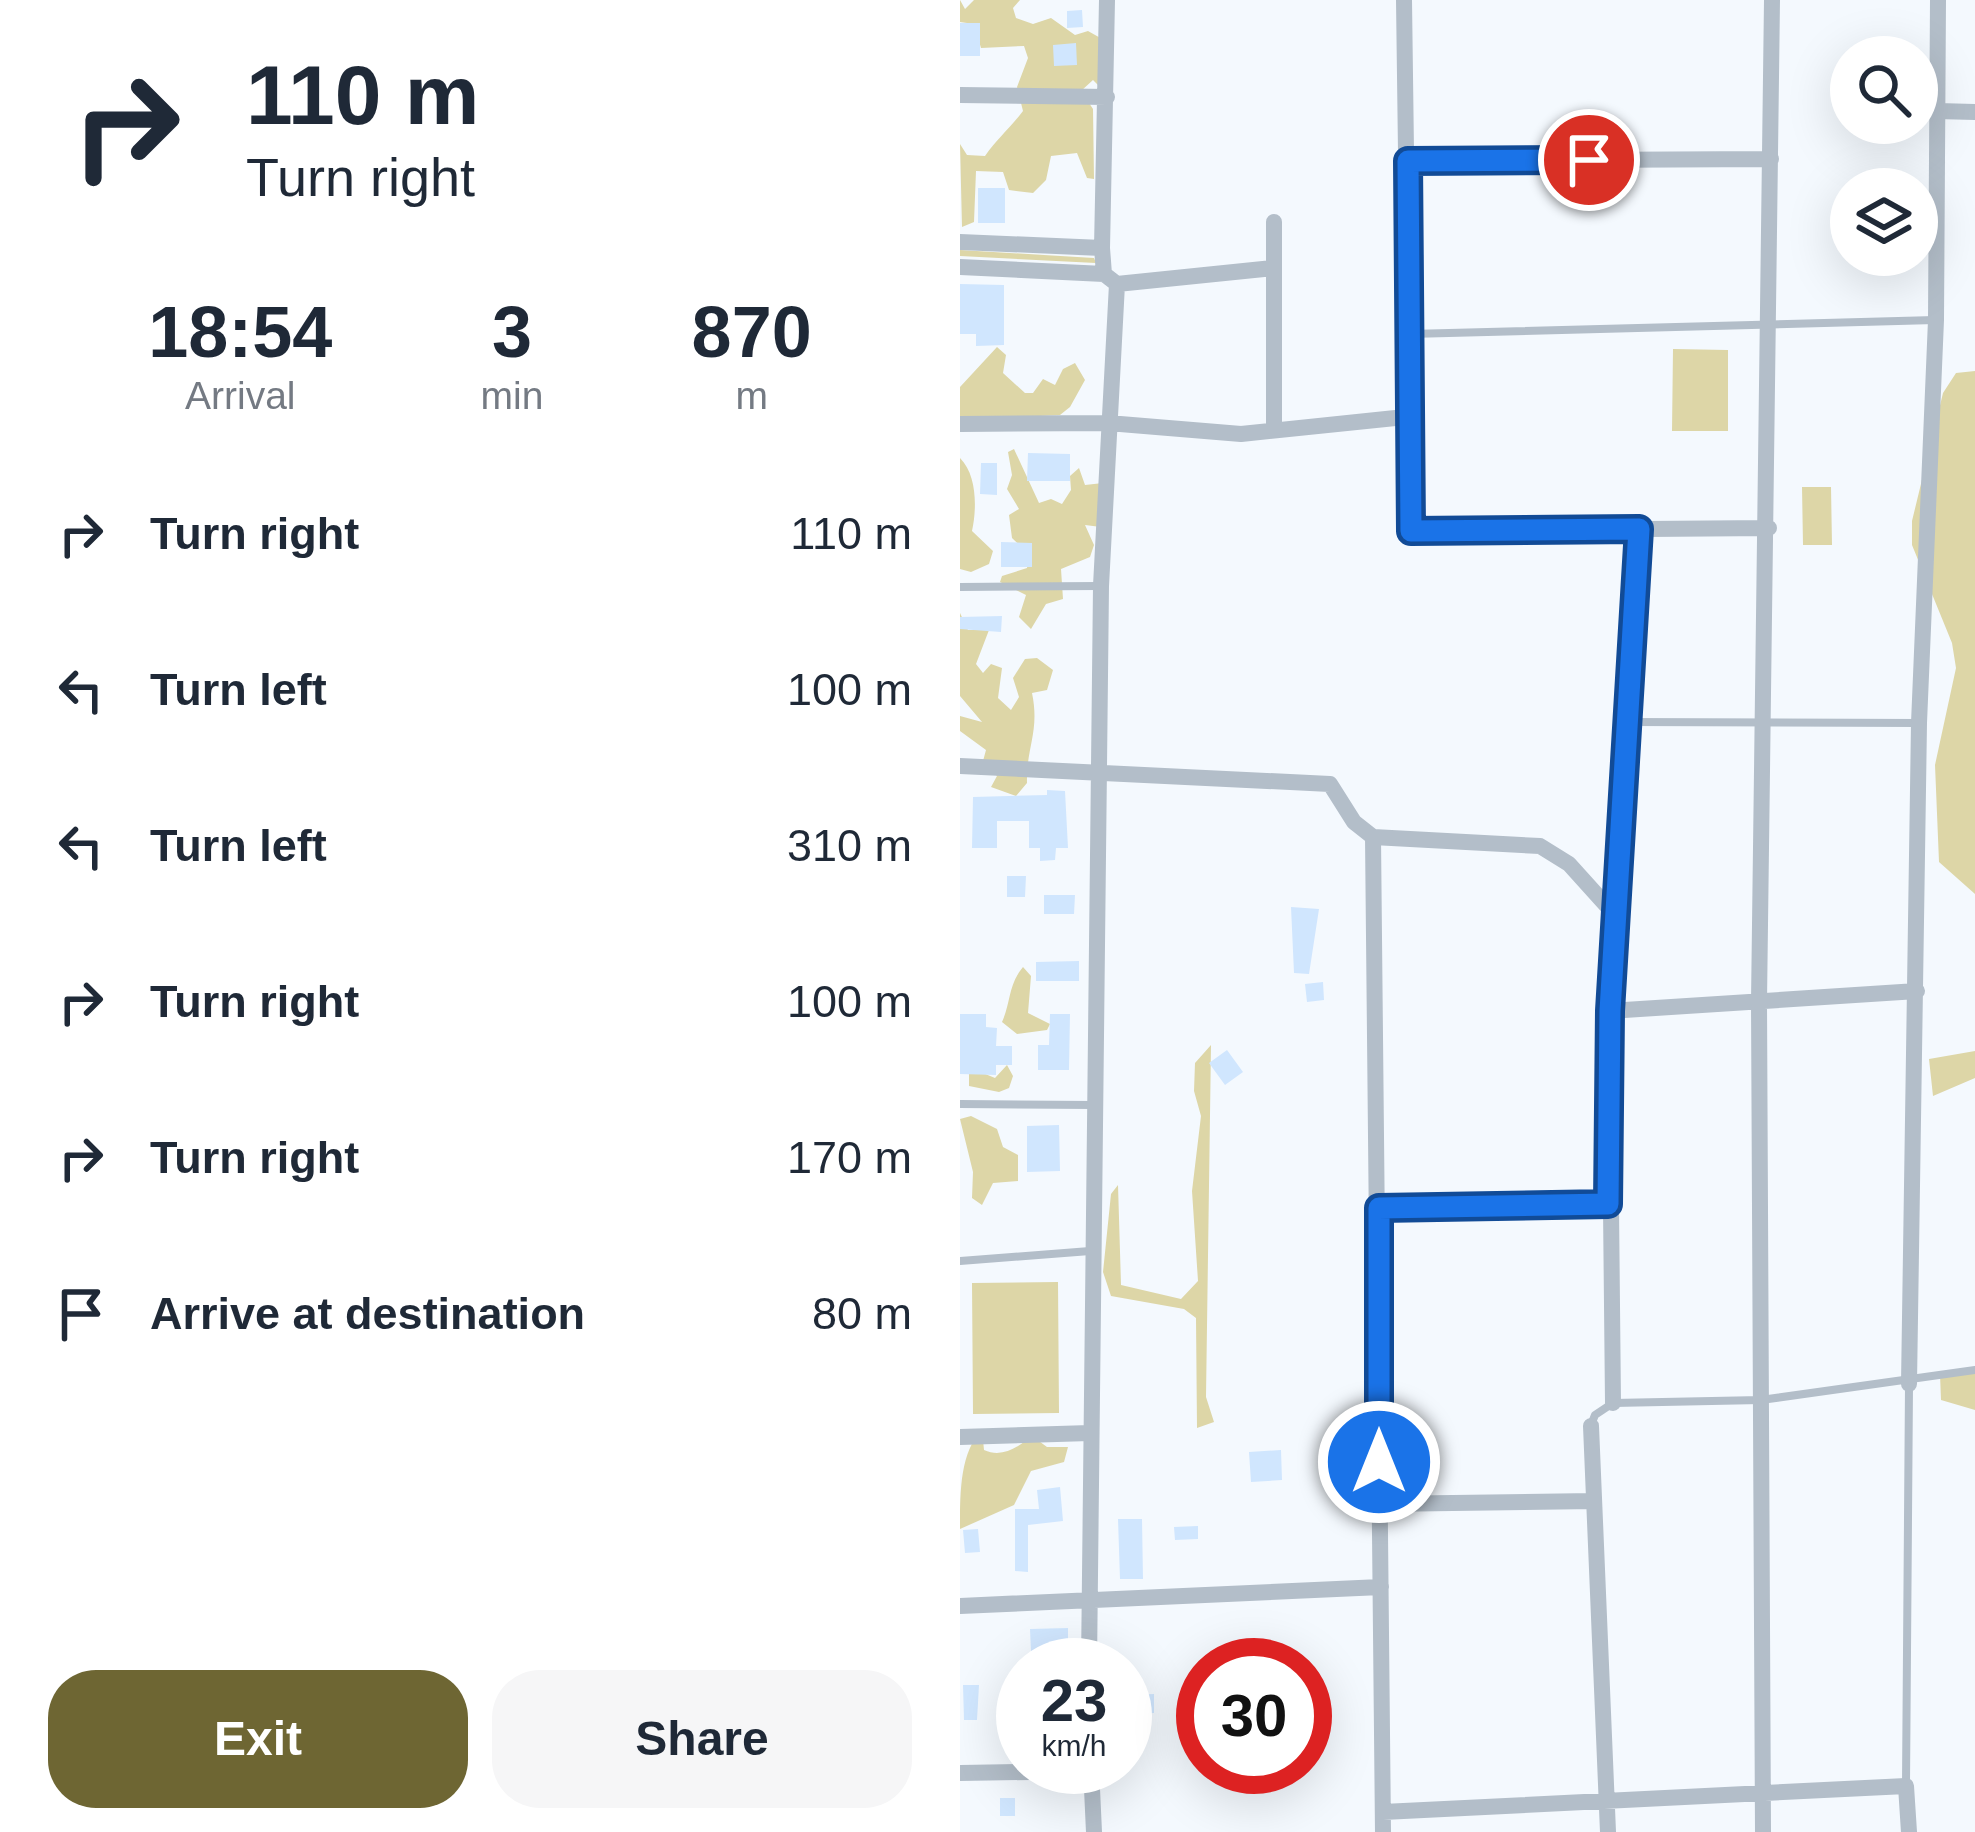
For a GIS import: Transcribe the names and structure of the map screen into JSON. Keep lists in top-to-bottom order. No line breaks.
{"page":{"turn":["110 m","Turn right"],"eta":["18:54","Arrival","3","min","870","m"],"list":[{"name":"Turn right","value":"110 m"},{"name":"Turn left","value":"100 m"},{"name":"Turn left","value":"310 m"},{"name":"Turn right","value":"100 m"},{"name":"Turn right","value":"170 m"},{"name":"Arrive at destination","value":"80 m"}],"speed":"23 km/h","limit":"30","buttons":["Exit","Share"]}}
